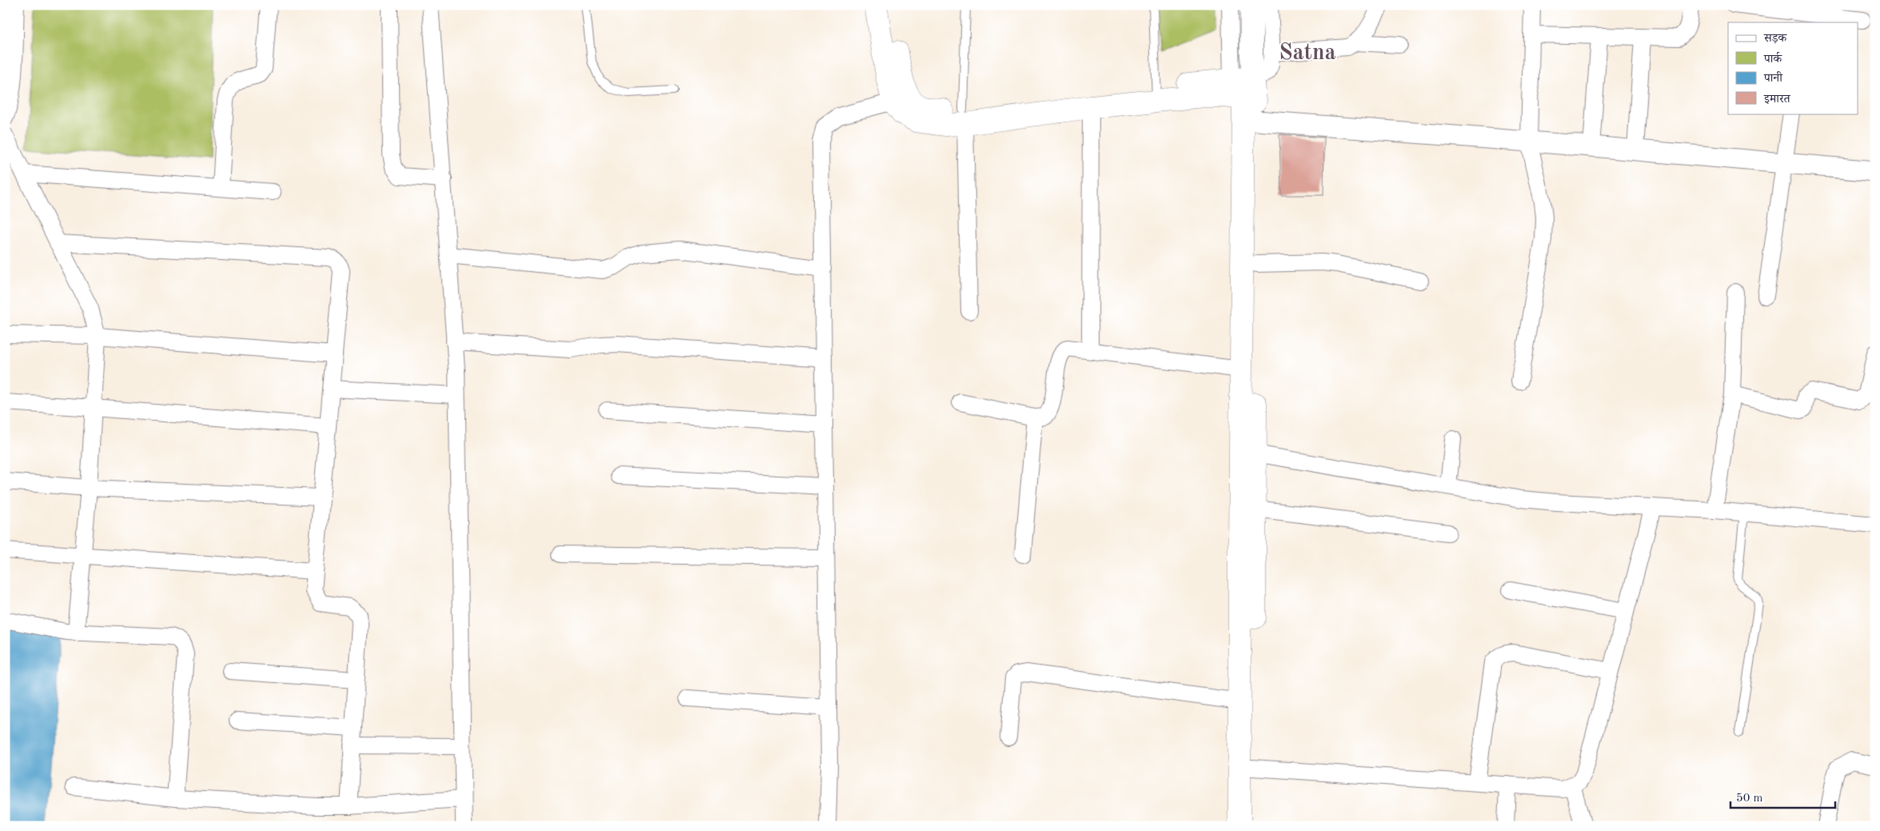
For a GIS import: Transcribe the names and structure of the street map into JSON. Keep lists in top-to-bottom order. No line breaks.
{"districts":["Satna"],"legend":["सड़क","पार्क","पानी","इमारत"],"scale_bar":"50 m"}
